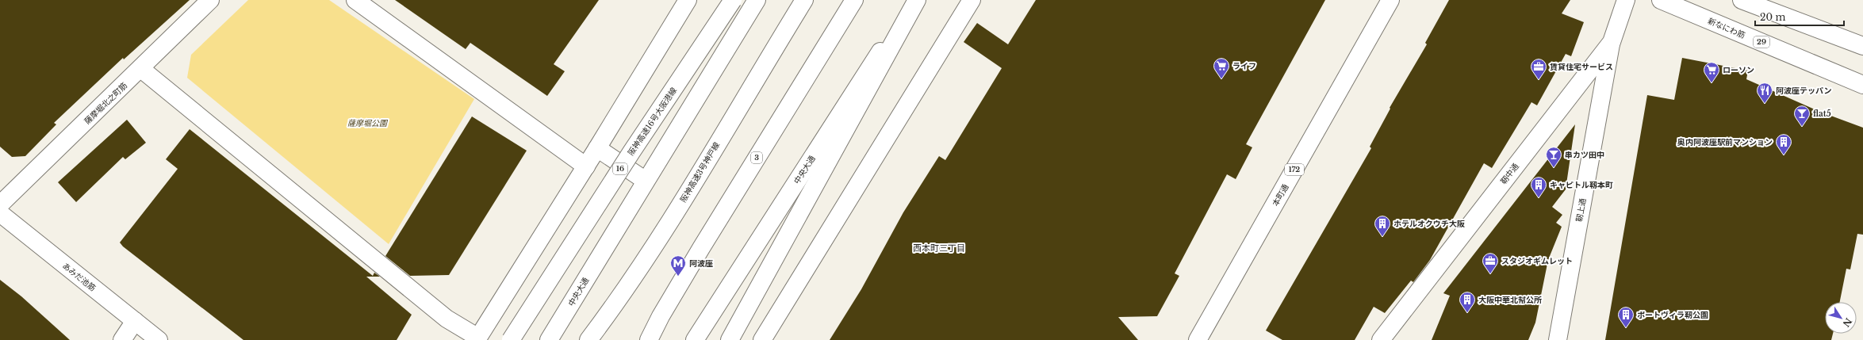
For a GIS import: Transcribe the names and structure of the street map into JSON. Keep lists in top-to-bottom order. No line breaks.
{"streets":{"main road":["新なにわ筋","29","薩摩堀北之町筋","阪神高速16号大阪港線","3","16","中央大通","172","阪神高速3号神戸線","靭中通","本町通","靭上通","あみだ池筋"]},"crossings":[["靭中通","靭上通"]],"districts":["西本町三丁目"],"parks":["薩摩堀公園"],"places":{"supermarket":["ライフ","ローソン"],"office":["賃貸住宅サービス","スタジオギムレット"],"restaurant":["阿波座テッパン"],"bar":["flat5","串カツ田中"],"building":["奥内阿波座駅前マンション","キャピトル靱本町","ホテルオクウチ大阪","大阪中華北幇公所","ポートヴィラ靭公園"],"metro station":["阿波座"]},"scale_bar":"20 m","north":"bottom right"}
